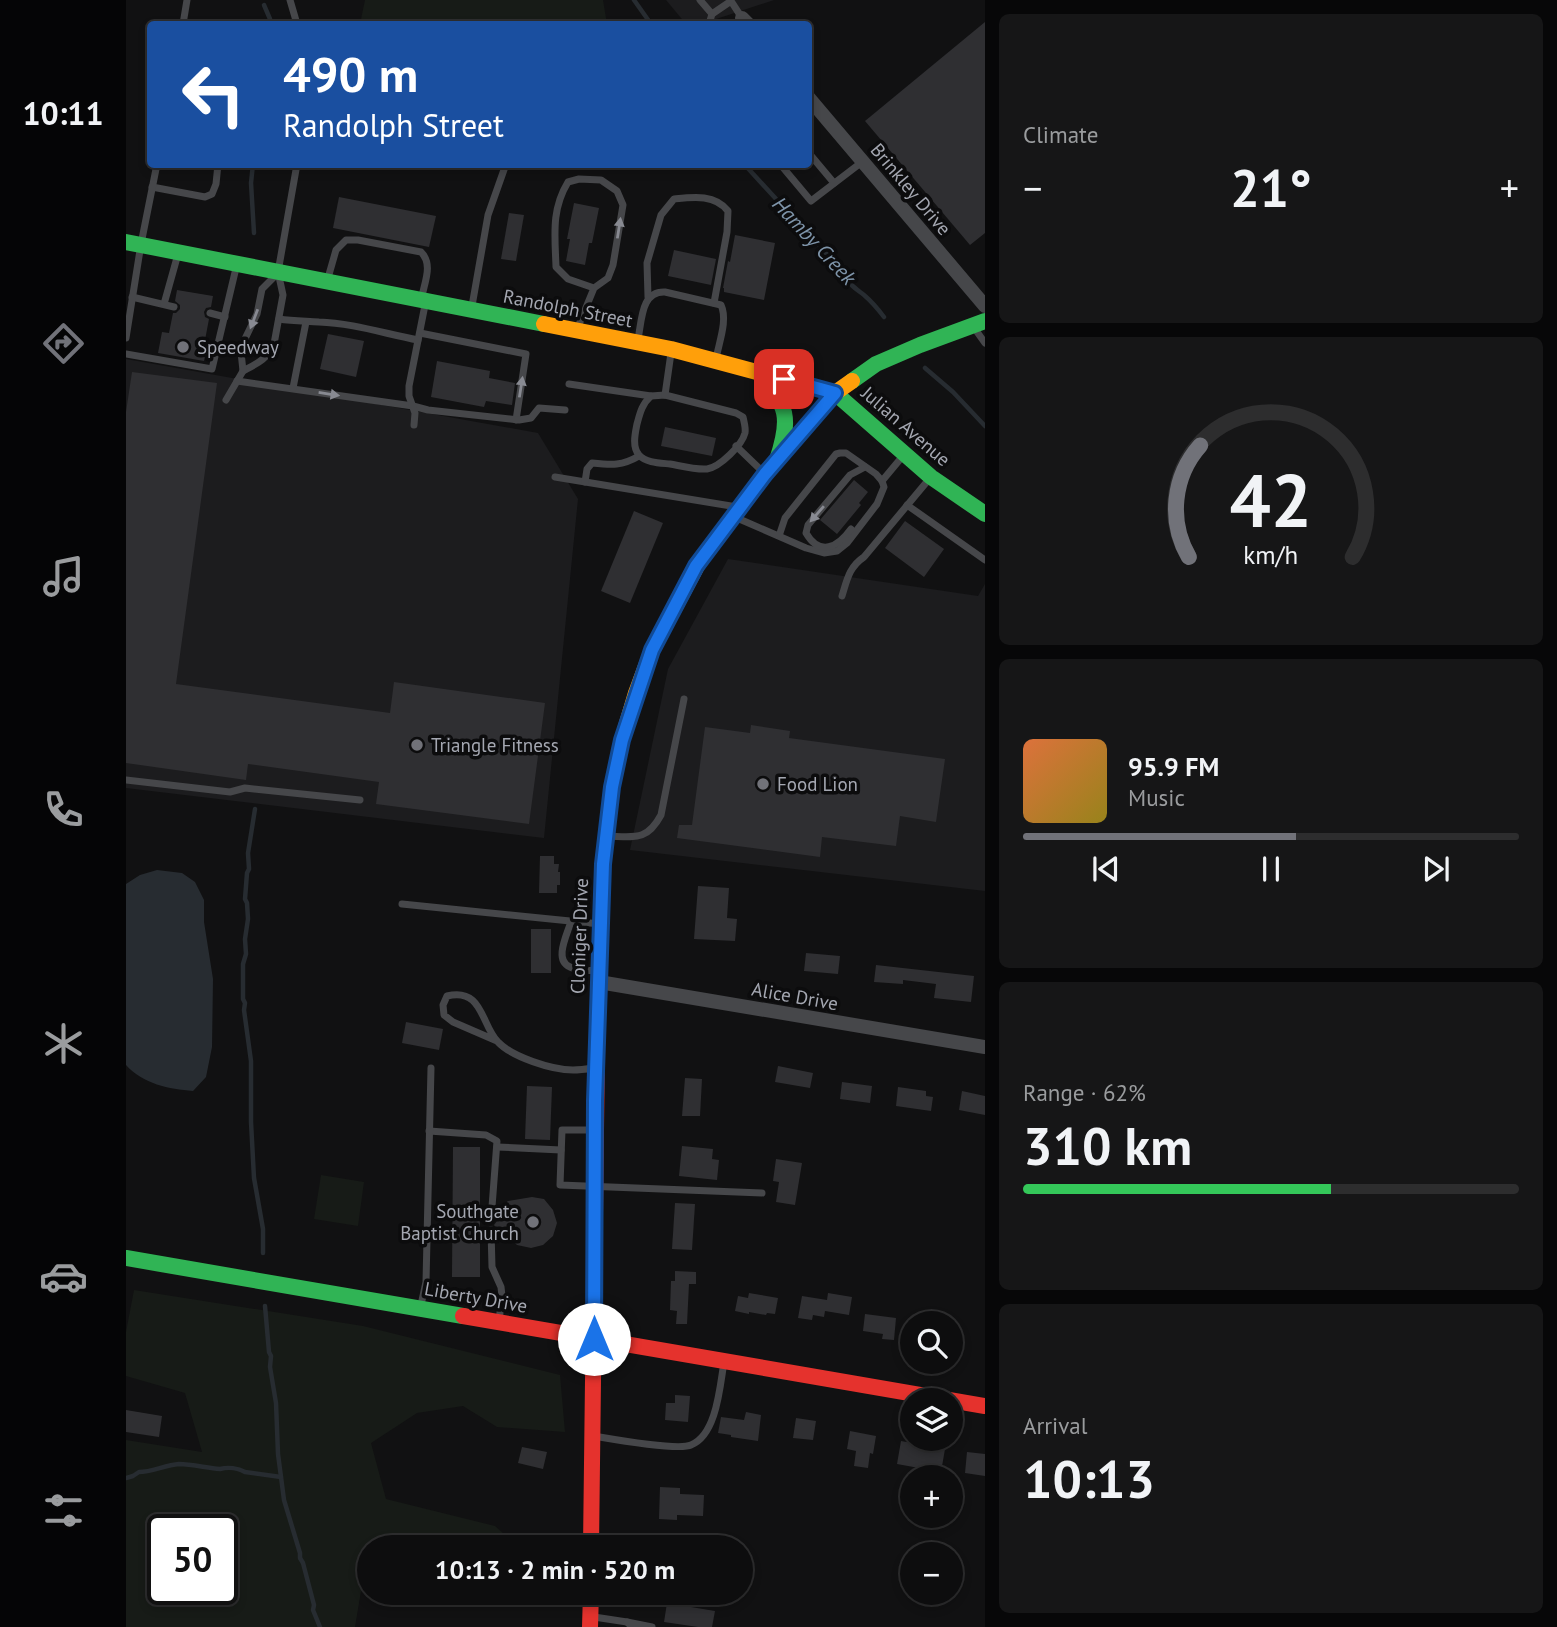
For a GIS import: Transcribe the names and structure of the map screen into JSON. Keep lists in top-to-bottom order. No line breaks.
{"streets":{"main road":["Randolph Street","Julian Avenue","Cloniger Drive","Liberty Drive"],"street":["Brinkley Drive","Alice Drive"]},"crossings":[["Randolph Street","Julian Avenue"],["Randolph Street","Cloniger Drive"],["Julian Avenue","Cloniger Drive"],["Cloniger Drive","Alice Drive"],["Cloniger Drive","Liberty Drive"]],"water":["Hamby Creek"],"places":["Speedway","Triangle Fitness","Food Lion","Southgate Baptist Church"],"page":{"tabs":"10:11","tile":["Climate",["Range · 62%","310 km"],["Arrival","10:13"]],"turn":["490 m","Randolph Street"],"heat":["−","21°","+"],"song":["95.9 FM","Music"],"map_buttons":["+","−"],"limit":"50","trip":"10:13 · 2 min · 520 m","gauge":["42","km/h"]}}
